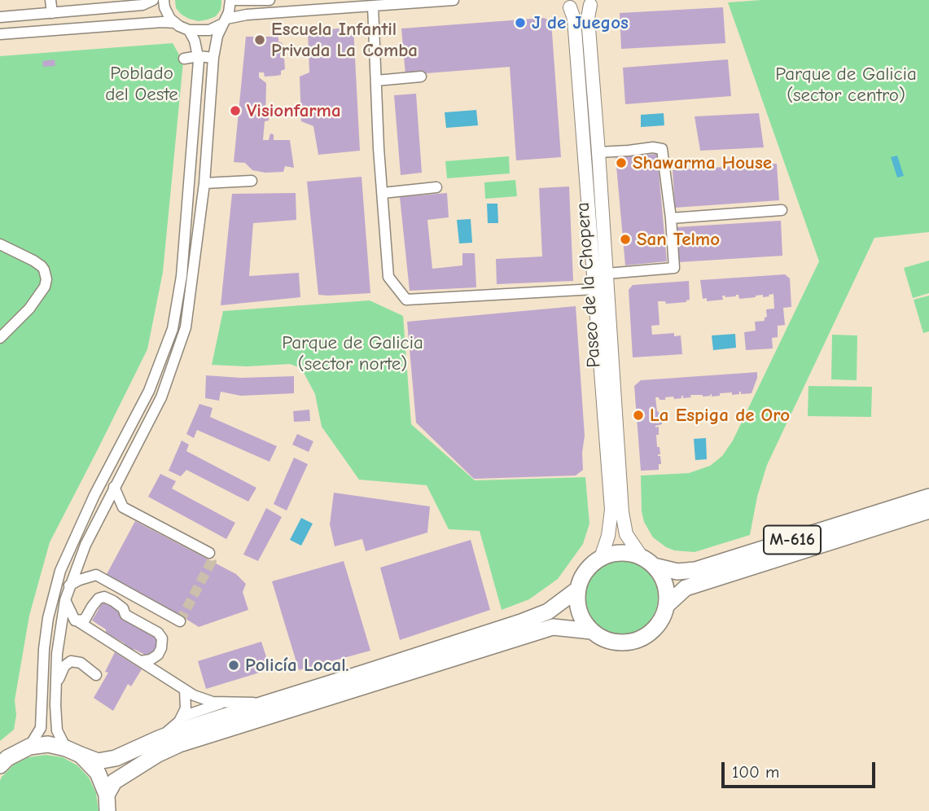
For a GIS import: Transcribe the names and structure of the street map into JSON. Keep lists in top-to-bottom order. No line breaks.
{"streets":{"highway":["M-616"],"main road":["Paseo de la Chopera"]},"crossings":[["Paseo de la Chopera","M-616"]],"parks":["Poblado del Oeste","Parque de Galicia (sector centro)","Parque de Galicia (sector norte)"],"places":["J de Juegos","Escuela Infantil Privada La Comba","Visionfarma","Shawarma House","San Telmo","La Espiga de Oro","Policía Local."],"scale_bar":"100 m"}
